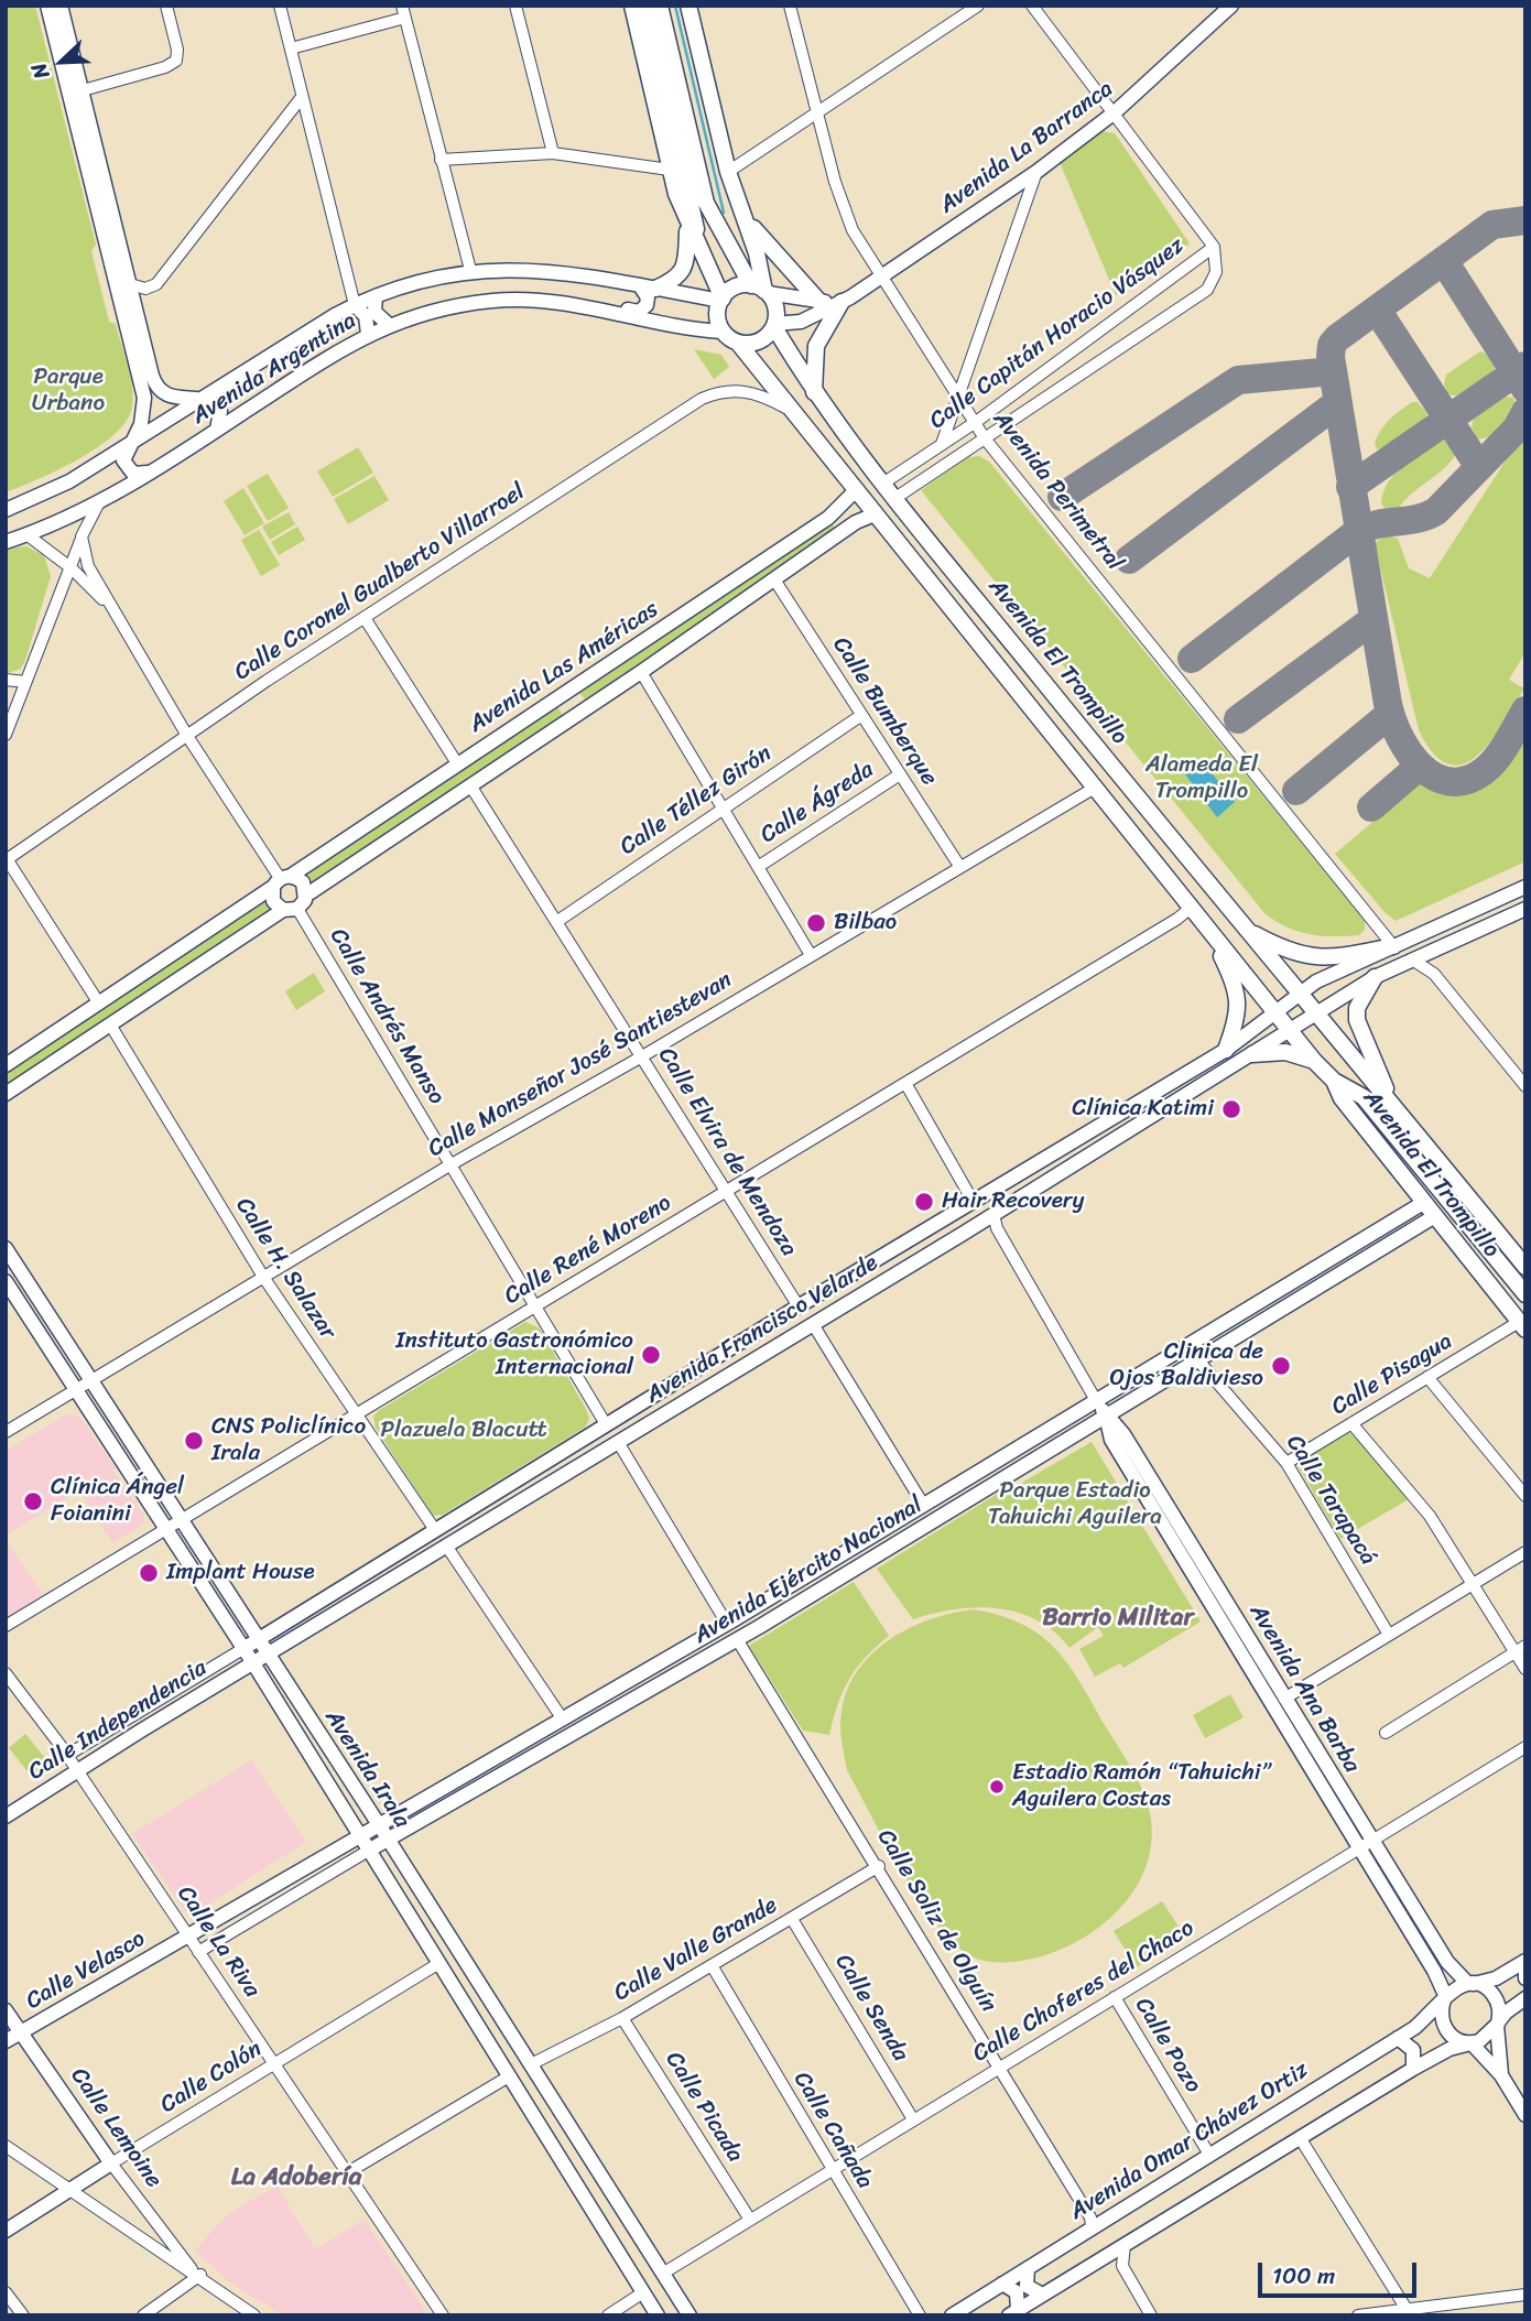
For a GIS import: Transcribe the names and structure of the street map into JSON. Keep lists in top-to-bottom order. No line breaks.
{"streets":{"main road":["Avenida La Barranca","Avenida Argentina","Avenida El Trompillo","Avenida Las Américas","Avenida Francisco Velarde","Avenida Ejército Nacional","Avenida Ana Barba","Calle Independencia","Avenida Irala","Calle Velasco","Calle Colón","Calle Lemoine","Avenida Omar Chávez Ortiz"],"street":["Calle Capitán Horacio Vásquez","Avenida Perimetral","Calle Coronel Gualberto Villarroel","Calle Bumberque","Calle Téllez Girón","Calle Ágreda","Calle Andrés Manso","Calle Monseñor José Santiestevan","Calle Elvira de Mendoza","Calle René Moreno","Calle H. Salazar","Calle Pisagua","Calle Tarapacá","Calle Soliz de Olguín","Calle La Riva","Calle Valle Grande","Calle Choferes del Chaco","Calle Senda","Calle Pozo","Calle Picada","Calle Cañada"]},"crossings":[["Avenida La Barranca","Avenida Argentina"],["Avenida La Barranca","Avenida Perimetral"],["Avenida La Barranca","Avenida El Trompillo"],["Calle Capitán Horacio Vásquez","Avenida Perimetral"],["Calle Capitán Horacio Vásquez","Avenida El Trompillo"],["Avenida Argentina","Avenida El Trompillo"],["Avenida Perimetral","Avenida Francisco Velarde"],["Calle Coronel Gualberto Villarroel","Avenida El Trompillo"],["Avenida El Trompillo","Avenida Las Américas"],["Avenida El Trompillo","Calle Monseñor José Santiestevan"],["Avenida El Trompillo","Calle René Moreno"],["Avenida El Trompillo","Avenida Francisco Velarde"],["Avenida El Trompillo","Calle Pisagua"],["Avenida El Trompillo","Avenida Ejército Nacional"],["Avenida Las Américas","Calle Bumberque"],["Avenida Las Américas","Calle Elvira de Mendoza"],["Calle Bumberque","Calle Téllez Girón"],["Calle Bumberque","Calle Ágreda"],["Calle Bumberque","Calle Monseñor José Santiestevan"],["Calle Téllez Girón","Calle Elvira de Mendoza"],["Calle Andrés Manso","Calle Monseñor José Santiestevan"],["Calle Andrés Manso","Calle René Moreno"],["Calle Andrés Manso","Avenida Francisco Velarde"],["Calle Monseñor José Santiestevan","Calle Elvira de Mendoza"],["Calle Monseñor José Santiestevan","Calle H. Salazar"],["Calle Monseñor José Santiestevan","Avenida Irala"],["Calle Elvira de Mendoza","Calle René Moreno"],["Calle Elvira de Mendoza","Avenida Francisco Velarde"],["Calle René Moreno","Calle H. Salazar"],["Calle René Moreno","Avenida Irala"],["Calle H. Salazar","Avenida Francisco Velarde"],["Avenida Francisco Velarde","Avenida Ana Barba"],["Avenida Francisco Velarde","Calle Independencia"],["Avenida Francisco Velarde","Avenida Irala"],["Calle Pisagua","Calle Tarapacá"],["Calle Tarapacá","Avenida Ejército Nacional"],["Avenida Ejército Nacional","Avenida Ana Barba"],["Avenida Ejército Nacional","Avenida Irala"],["Avenida Ejército Nacional","Calle Soliz de Olguín"],["Avenida Ejército Nacional","Calle La Riva"],["Avenida Ejército Nacional","Calle Velasco"],["Avenida Ana Barba","Calle Choferes del Chaco"],["Avenida Ana Barba","Avenida Omar Chávez Ortiz"],["Calle Independencia","Avenida Irala"],["Calle Independencia","Calle La Riva"],["Avenida Irala","Calle Valle Grande"],["Avenida Irala","Calle Choferes del Chaco"],["Avenida Irala","Calle Colón"],["Calle Soliz de Olguín","Calle Valle Grande"],["Calle Soliz de Olguín","Calle Choferes del Chaco"],["Calle Soliz de Olguín","Avenida Omar Chávez Ortiz"],["Calle La Riva","Calle Velasco"],["Calle La Riva","Calle Colón"],["Calle Valle Grande","Calle Senda"],["Calle Valle Grande","Calle Picada"],["Calle Valle Grande","Calle Cañada"],["Calle Velasco","Calle Lemoine"],["Calle Choferes del Chaco","Calle Senda"],["Calle Choferes del Chaco","Calle Pozo"],["Calle Choferes del Chaco","Calle Picada"],["Calle Choferes del Chaco","Calle Cañada"],["Calle Pozo","Avenida Omar Chávez Ortiz"],["Calle Colón","Calle Lemoine"]],"districts":["Barrio Militar","La Adobería"],"parks":["Parque Urbano","Alameda El Trompillo","Plazuela Blacutt","Parque Estadio Tahuichi Aguilera"],"places":["Bilbao","Clínica Katimi","Hair Recovery","Instituto Gastronómico Internacional","Clinica de Ojos Baldivieso","CNS Policlínico Irala","Clínica Ángel Foianini","Implant House","Estadio Ramón “Tahuichi” Aguilera Costas"],"scale_bar":"100 m","north":"bottom left"}
